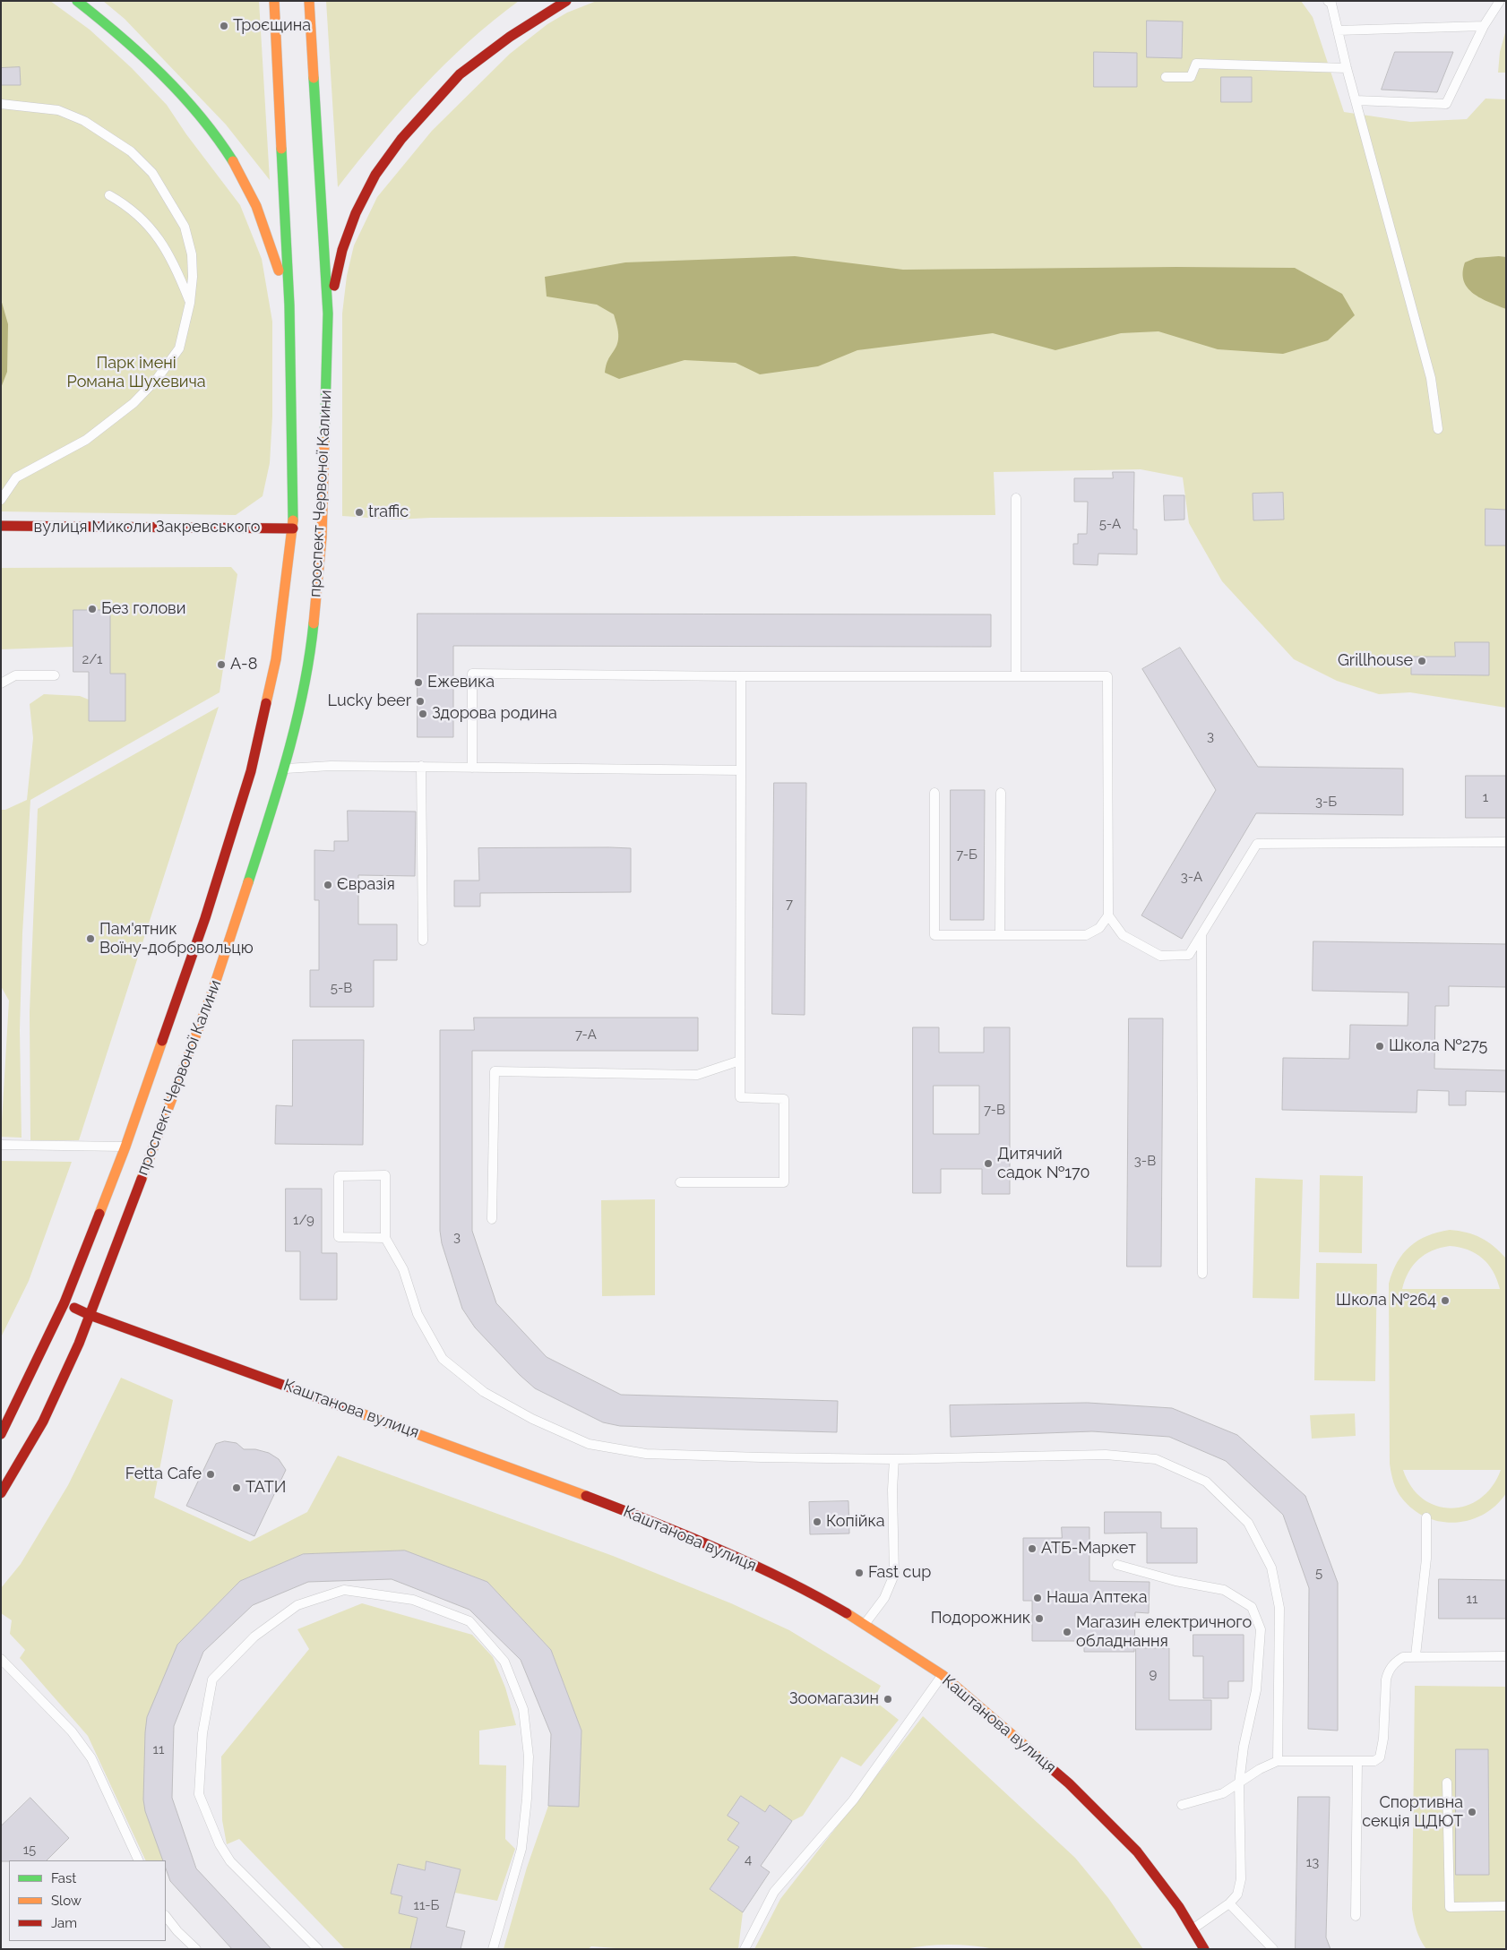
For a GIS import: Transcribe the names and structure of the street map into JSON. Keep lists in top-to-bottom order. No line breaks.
{"streets":{"main road":["проспект Червоної Калини","вулиця Миколи Закревського","Каштанова вулиця"]},"crossings":[["проспект Червоної Калини","вулиця Миколи Закревського"],["проспект Червоної Калини","Каштанова вулиця"]],"parks":["Парк імені Романа Шухевича"],"places":["Троєщина","traffic","Без голови","Grillhouse","А-8","Ежевика","Lucky beer","Здорова родина","Євразія","Пам'ятник Воїну-добровольцю","Школа №275","Дитячий садок №170","Школа №264","Fetta Cafe","ТАТИ","Копійка","АТБ-Маркет","Fast cup","Наша Аптека","Подорожник","Магазин електричного обладнання","Зоомагазин","Спортивна секція ЦДЮТ"],"house_numbers":["5-А","2/1","3","1","3-Б","7-Б","3-А","7","5-В","7-А","7-В","3-В","1/9","3","5","11","9","11","15","4","13","11-Б"],"legend":["Fast","Slow","Jam"]}
